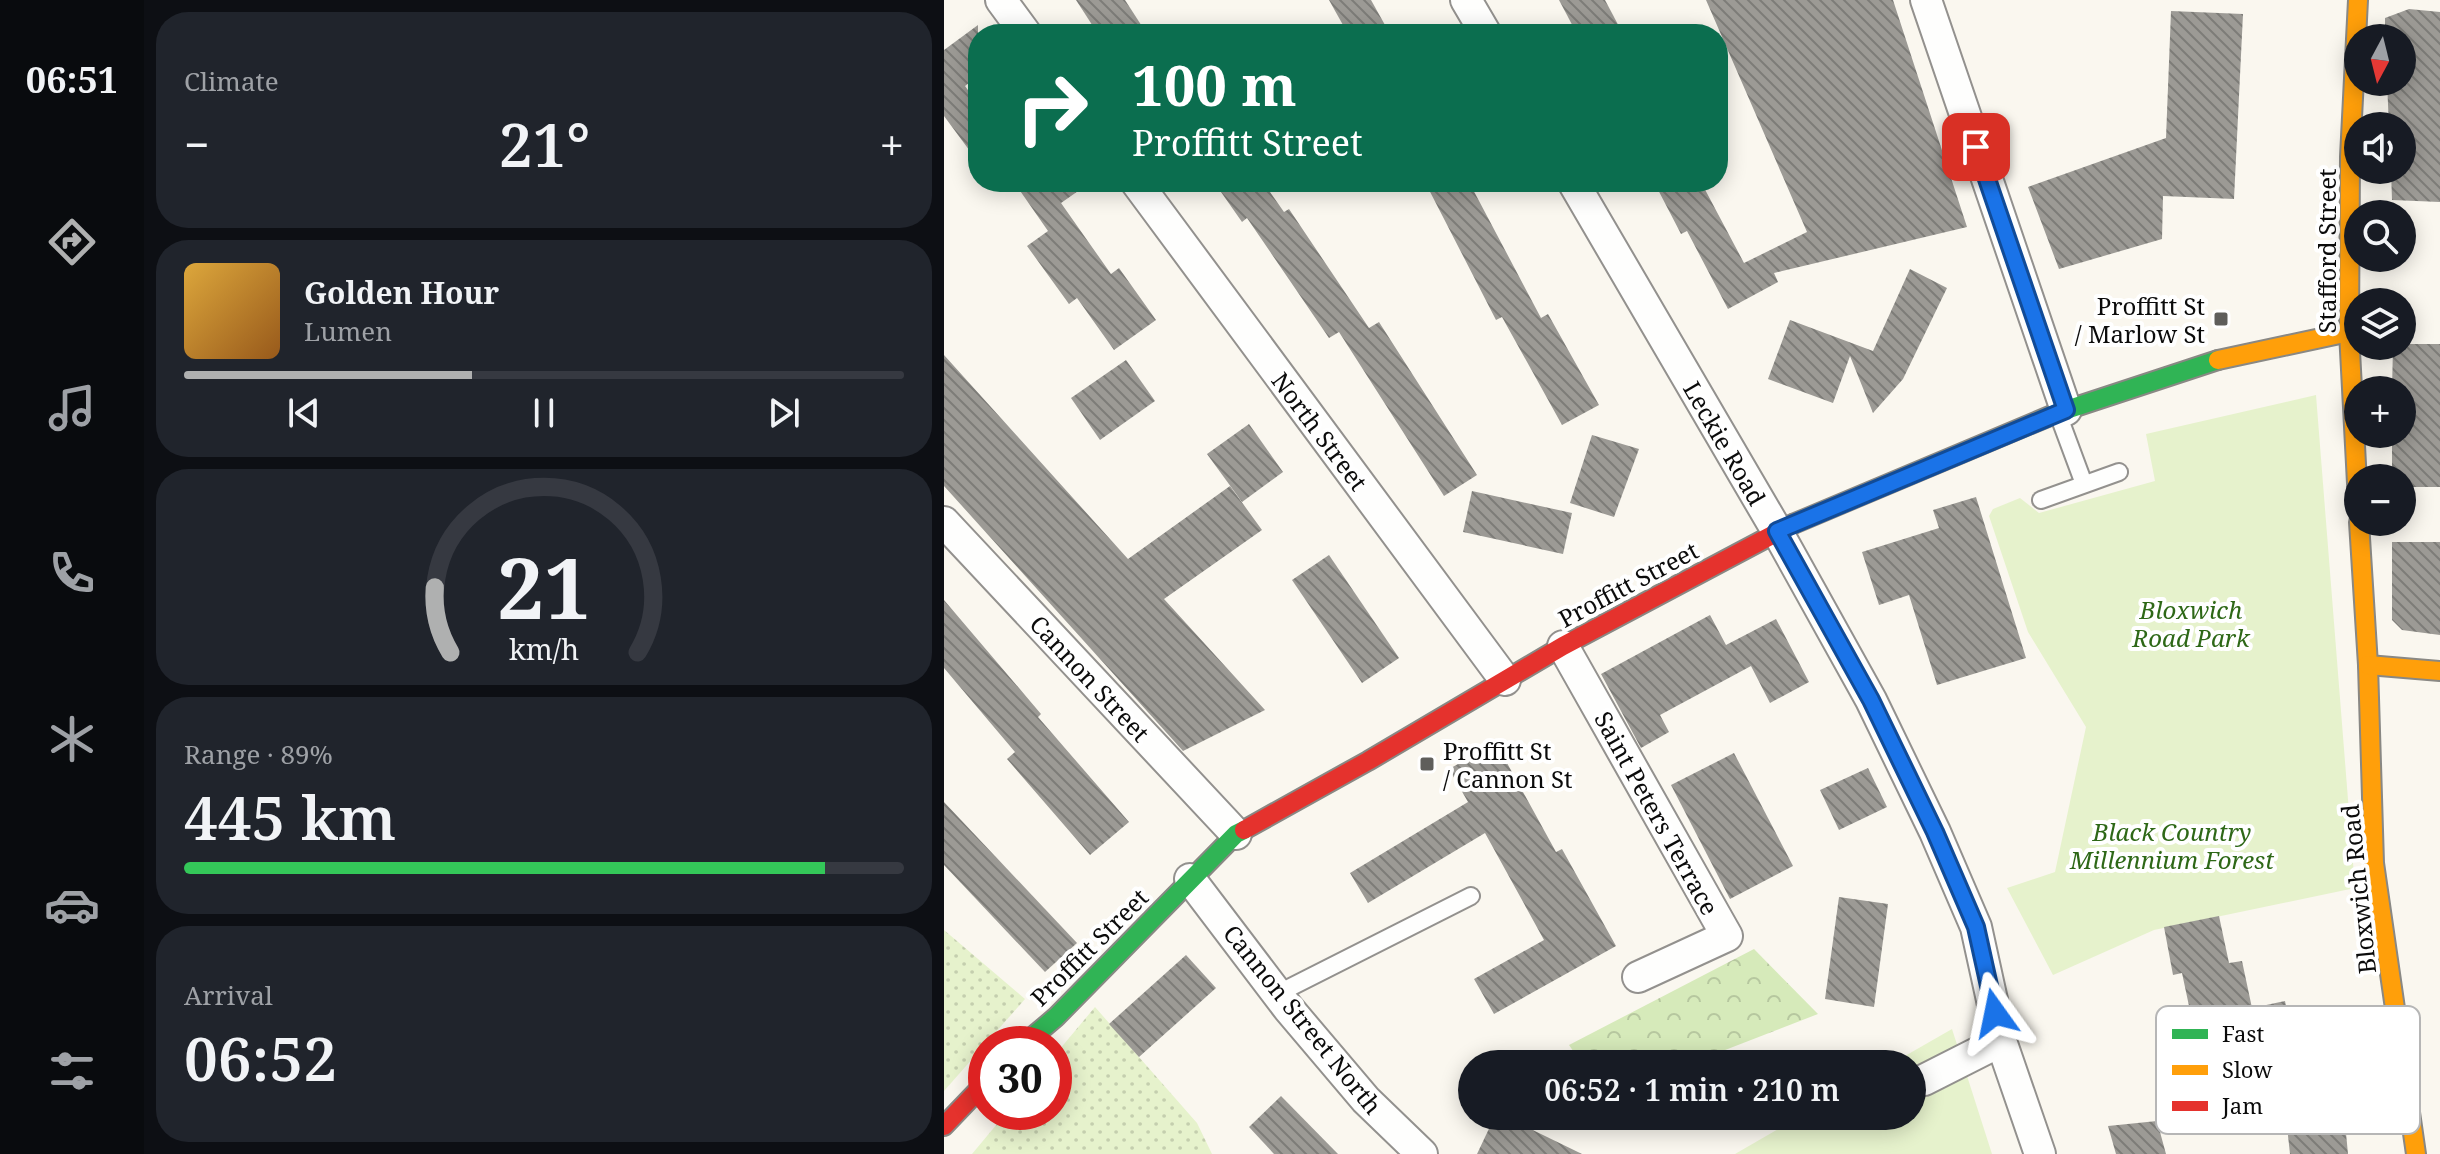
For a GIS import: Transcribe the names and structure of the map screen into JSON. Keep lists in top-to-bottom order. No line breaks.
{"streets":{"street":["Stafford Street","North Street","Leckie Road","Proffitt Street","Cannon Street","Saint Peters Terrace","Bloxwich Road","Cannon Street North"]},"crossings":[["North Street","Proffitt Street"],["Leckie Road","Proffitt Street"],["Proffitt Street","Cannon Street"],["Proffitt Street","Saint Peters Terrace"],["Proffitt Street","Cannon Street North"]],"parks":["Bloxwich Road Park","Black Country Millennium Forest"],"places":{"transit":["Proffitt St / Marlow St","Proffitt St / Cannon St"]},"legend":["Fast","Slow","Jam"],"north":"bottom","page":{"tabs":"06:51","tile":["Climate",["Range · 89%","445 km"],["Arrival","06:52"]],"map_buttons":["+","−"],"turn":["100 m","Proffitt Street"],"heat":["−","21°","+"],"song":["Golden Hour","Lumen"],"limit":"30","trip":"06:52 · 1 min · 210 m","gauge":["21","km/h"]}}
